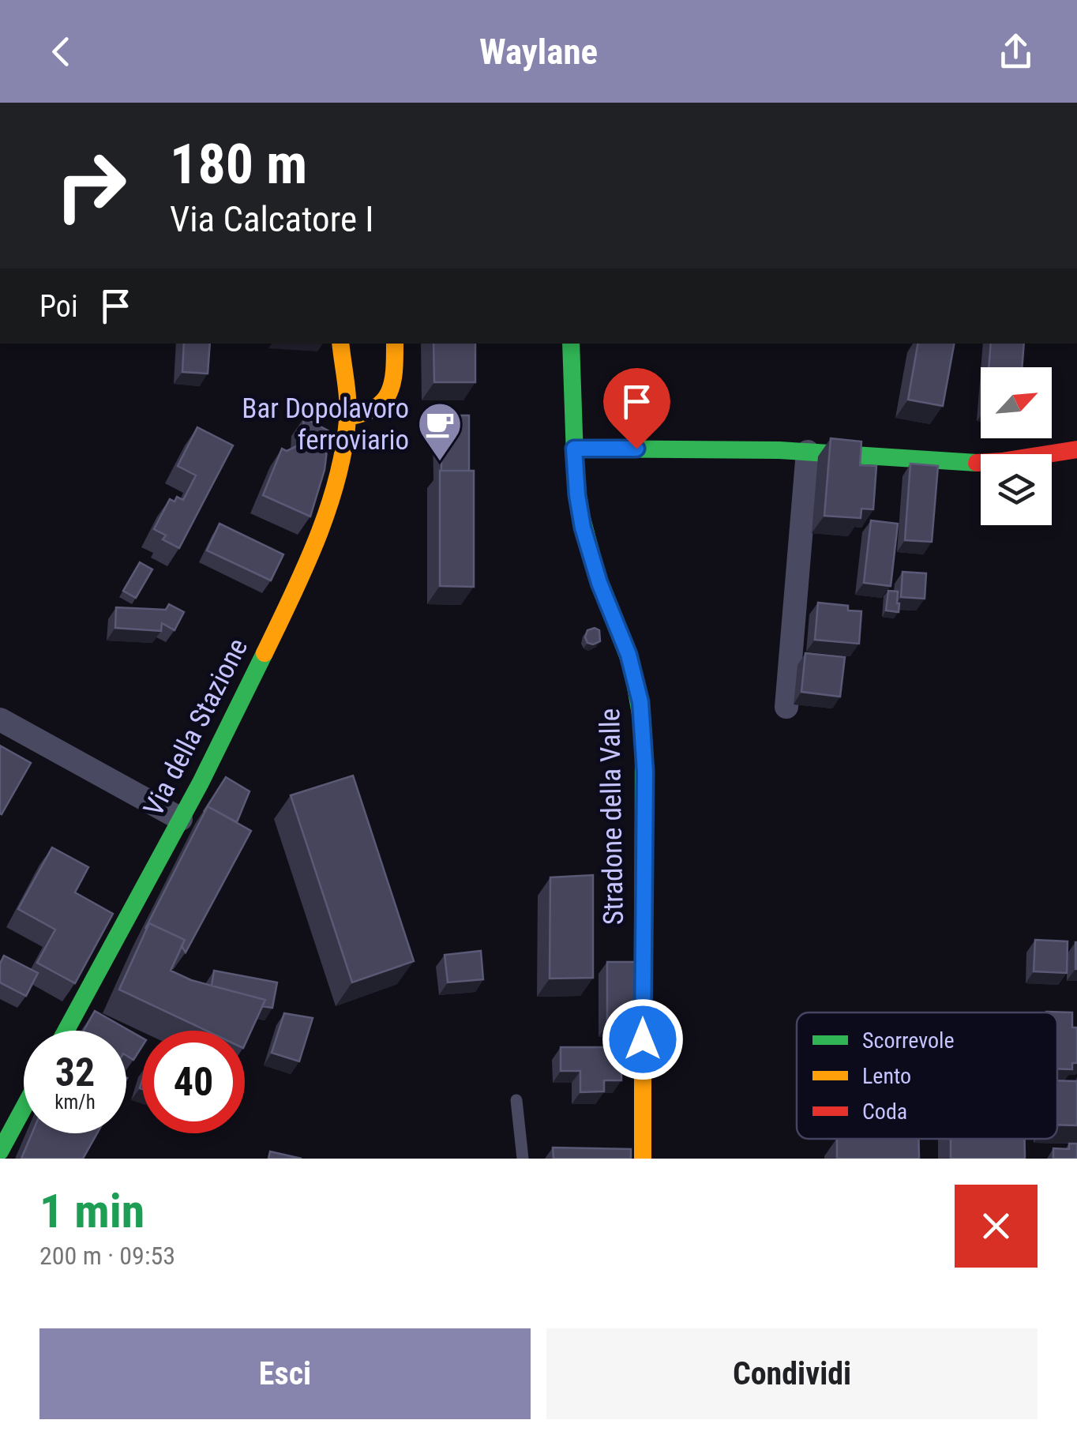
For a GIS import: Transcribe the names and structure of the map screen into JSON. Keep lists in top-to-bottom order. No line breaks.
{"streets":{"street":["Via della Stazione","Stradone della Valle"]},"places":{"cafe":["Bar Dopolavoro ferroviario"]},"legend":["Scorrevole","Lento","Coda"],"north":"top right","page":{"header":"Waylane","turn":["180 m","Via Calcatore I"],"then":"Poi","speed":"32 km/h","limit":"40","heading":["1 min","200 m · 09:53"],"buttons":["Esci","Condividi"]}}
